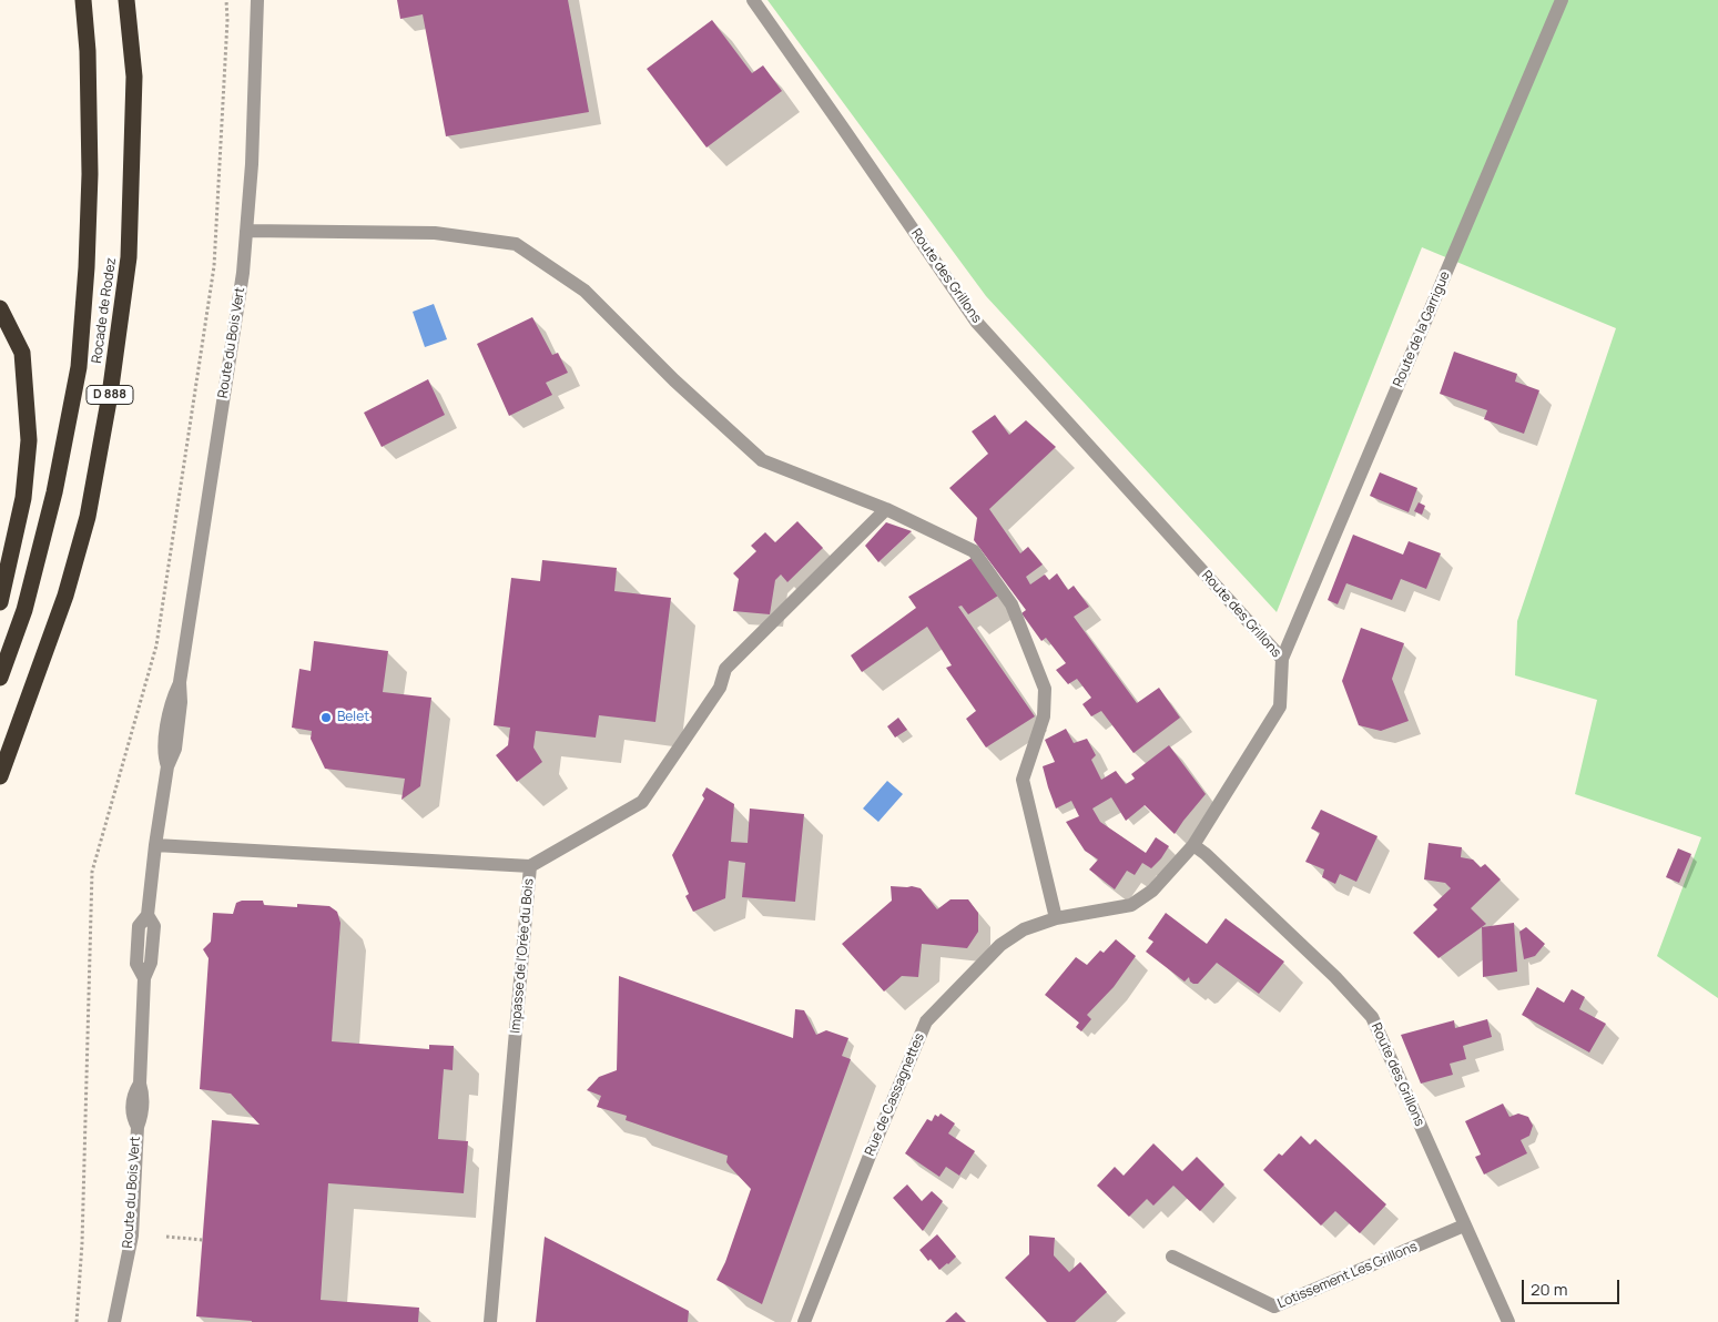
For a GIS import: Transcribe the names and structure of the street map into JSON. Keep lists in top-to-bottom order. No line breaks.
{"streets":{"highway":["Rocade de Rodez","D 888"],"street":["Route des Grillons","Route de la Garrigue","Route du Bois Vert","Impasse de l'Orée du Bois","Rue de Cassagnettes","Lotissement Les Grillons"]},"crossings":[["Route des Grillons","Route de la Garrigue"],["Route des Grillons","Rue de Cassagnettes"],["Route des Grillons","Lotissement Les Grillons"],["Route du Bois Vert","Impasse de l'Orée du Bois"]],"places":["Belet"],"scale_bar":"20 m"}
